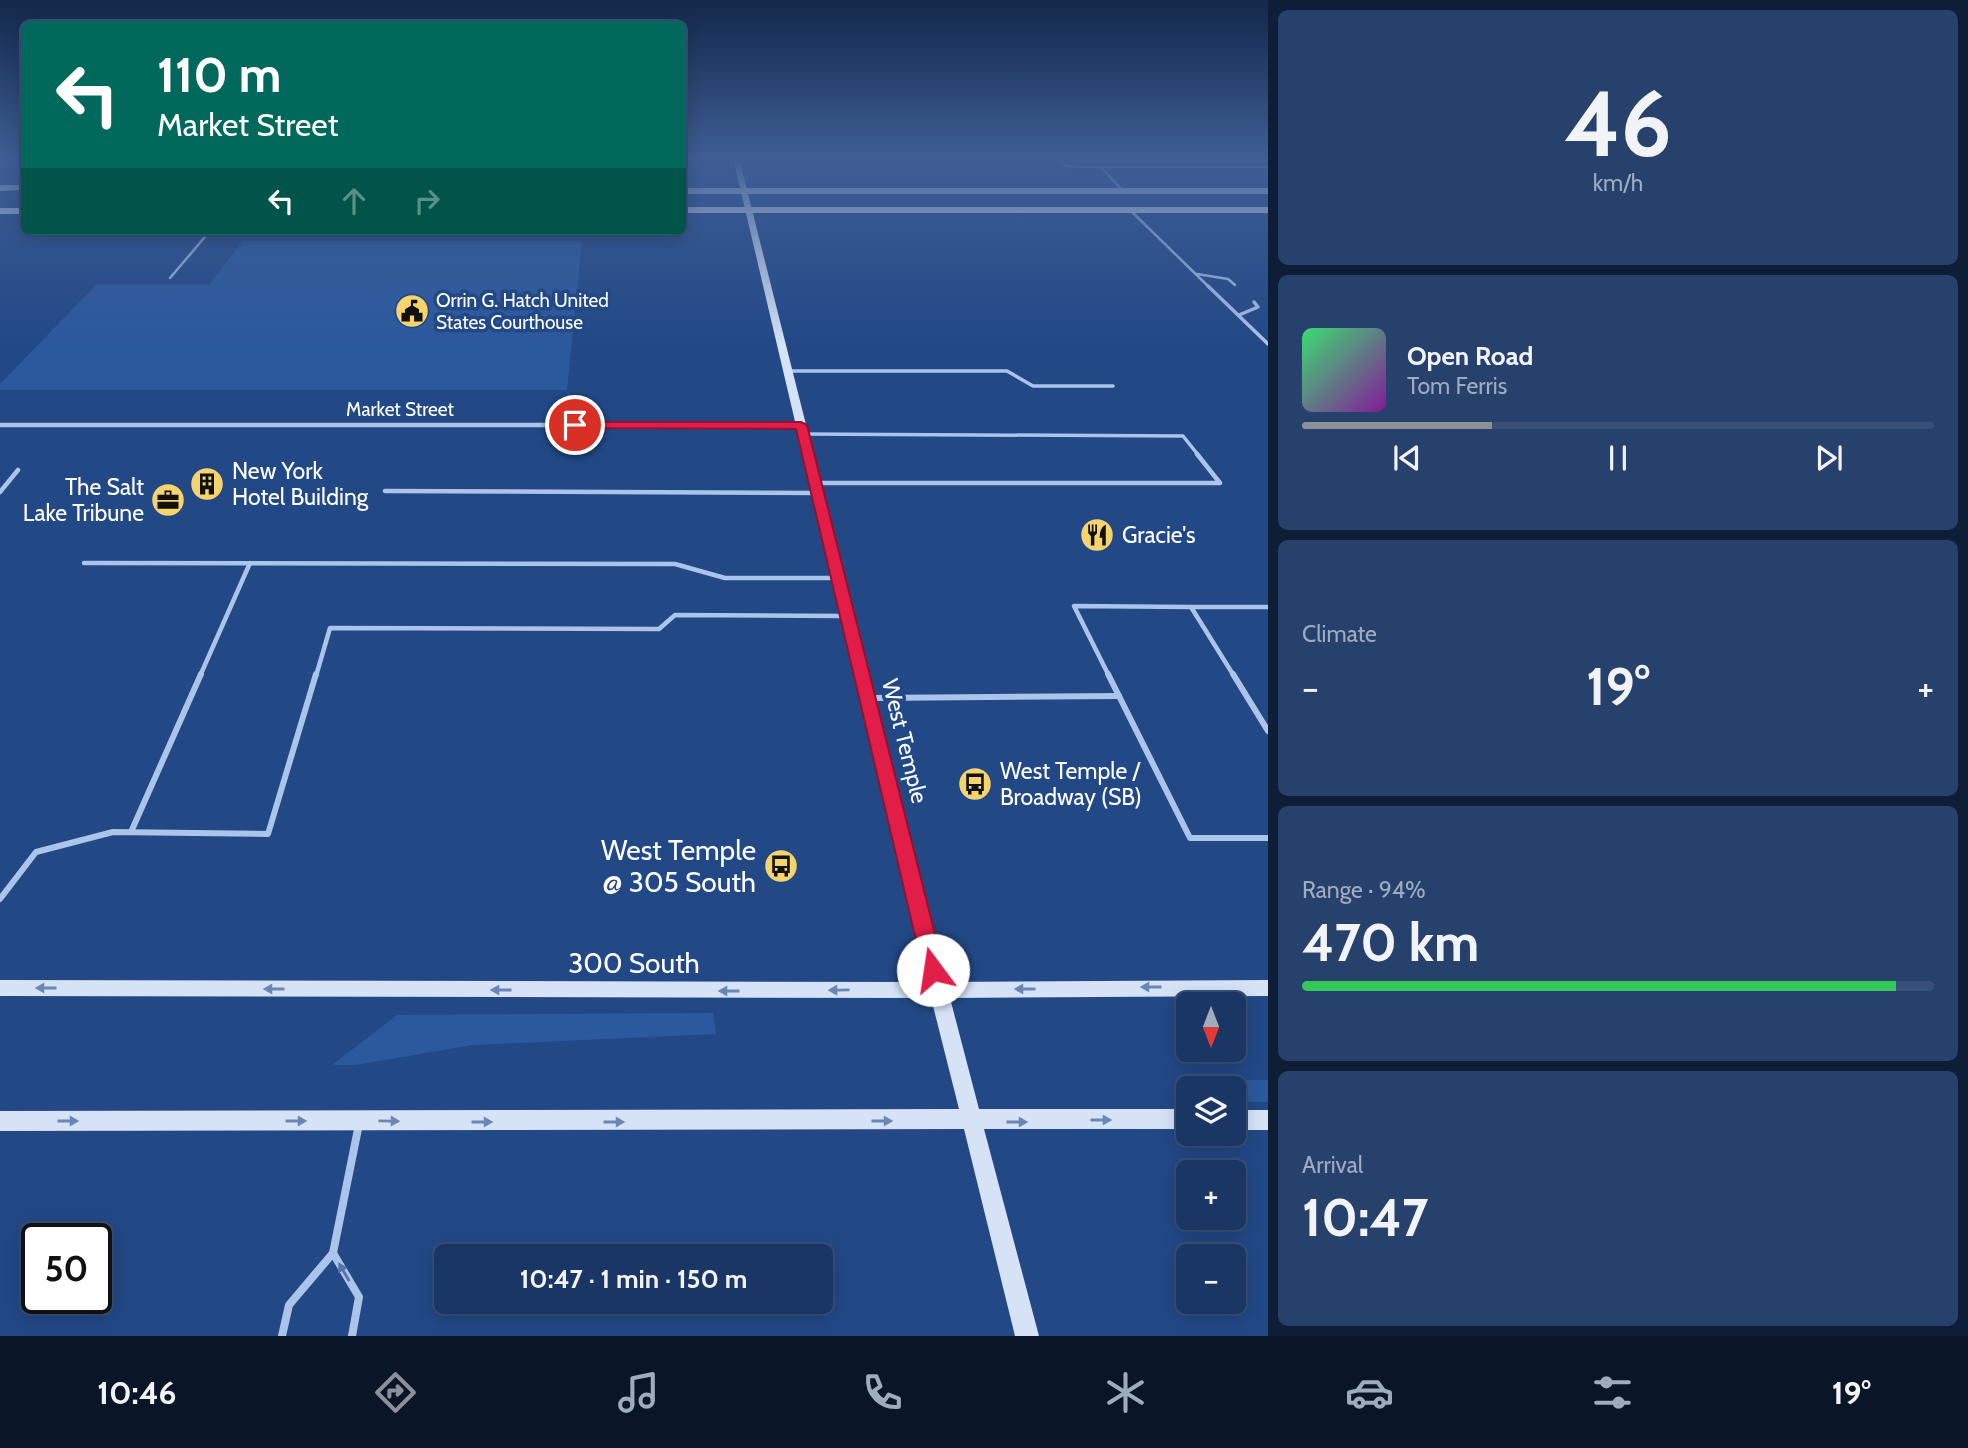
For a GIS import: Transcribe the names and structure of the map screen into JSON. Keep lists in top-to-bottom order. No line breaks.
{"streets":{"main road":["West Temple","300 South"],"street":["Market Street"]},"crossings":[["Market Street","West Temple"],["West Temple","300 South"]],"one_way":["300 South"],"places":{"public building":["Orrin G. Hatch United States Courthouse"],"building":["New York Hotel Building"],"office":["The Salt Lake Tribune"],"restaurant":["Gracie's"],"bus stop":["West Temple / Broadway (SB)","West Temple @ 305 South"]},"north":"bottom","page":{"tile":[["46","km/h"],"Climate",["Range · 94%","470 km"],["Arrival","10:47"]],"turn":["110 m","Market Street"],"song":["Open Road","Tom Ferris"],"heat":["−","19°","+"],"map_buttons":["+","−"],"limit":"50","trip":"10:47 · 1 min · 150 m","tabs":["10:46","19°"]}}
